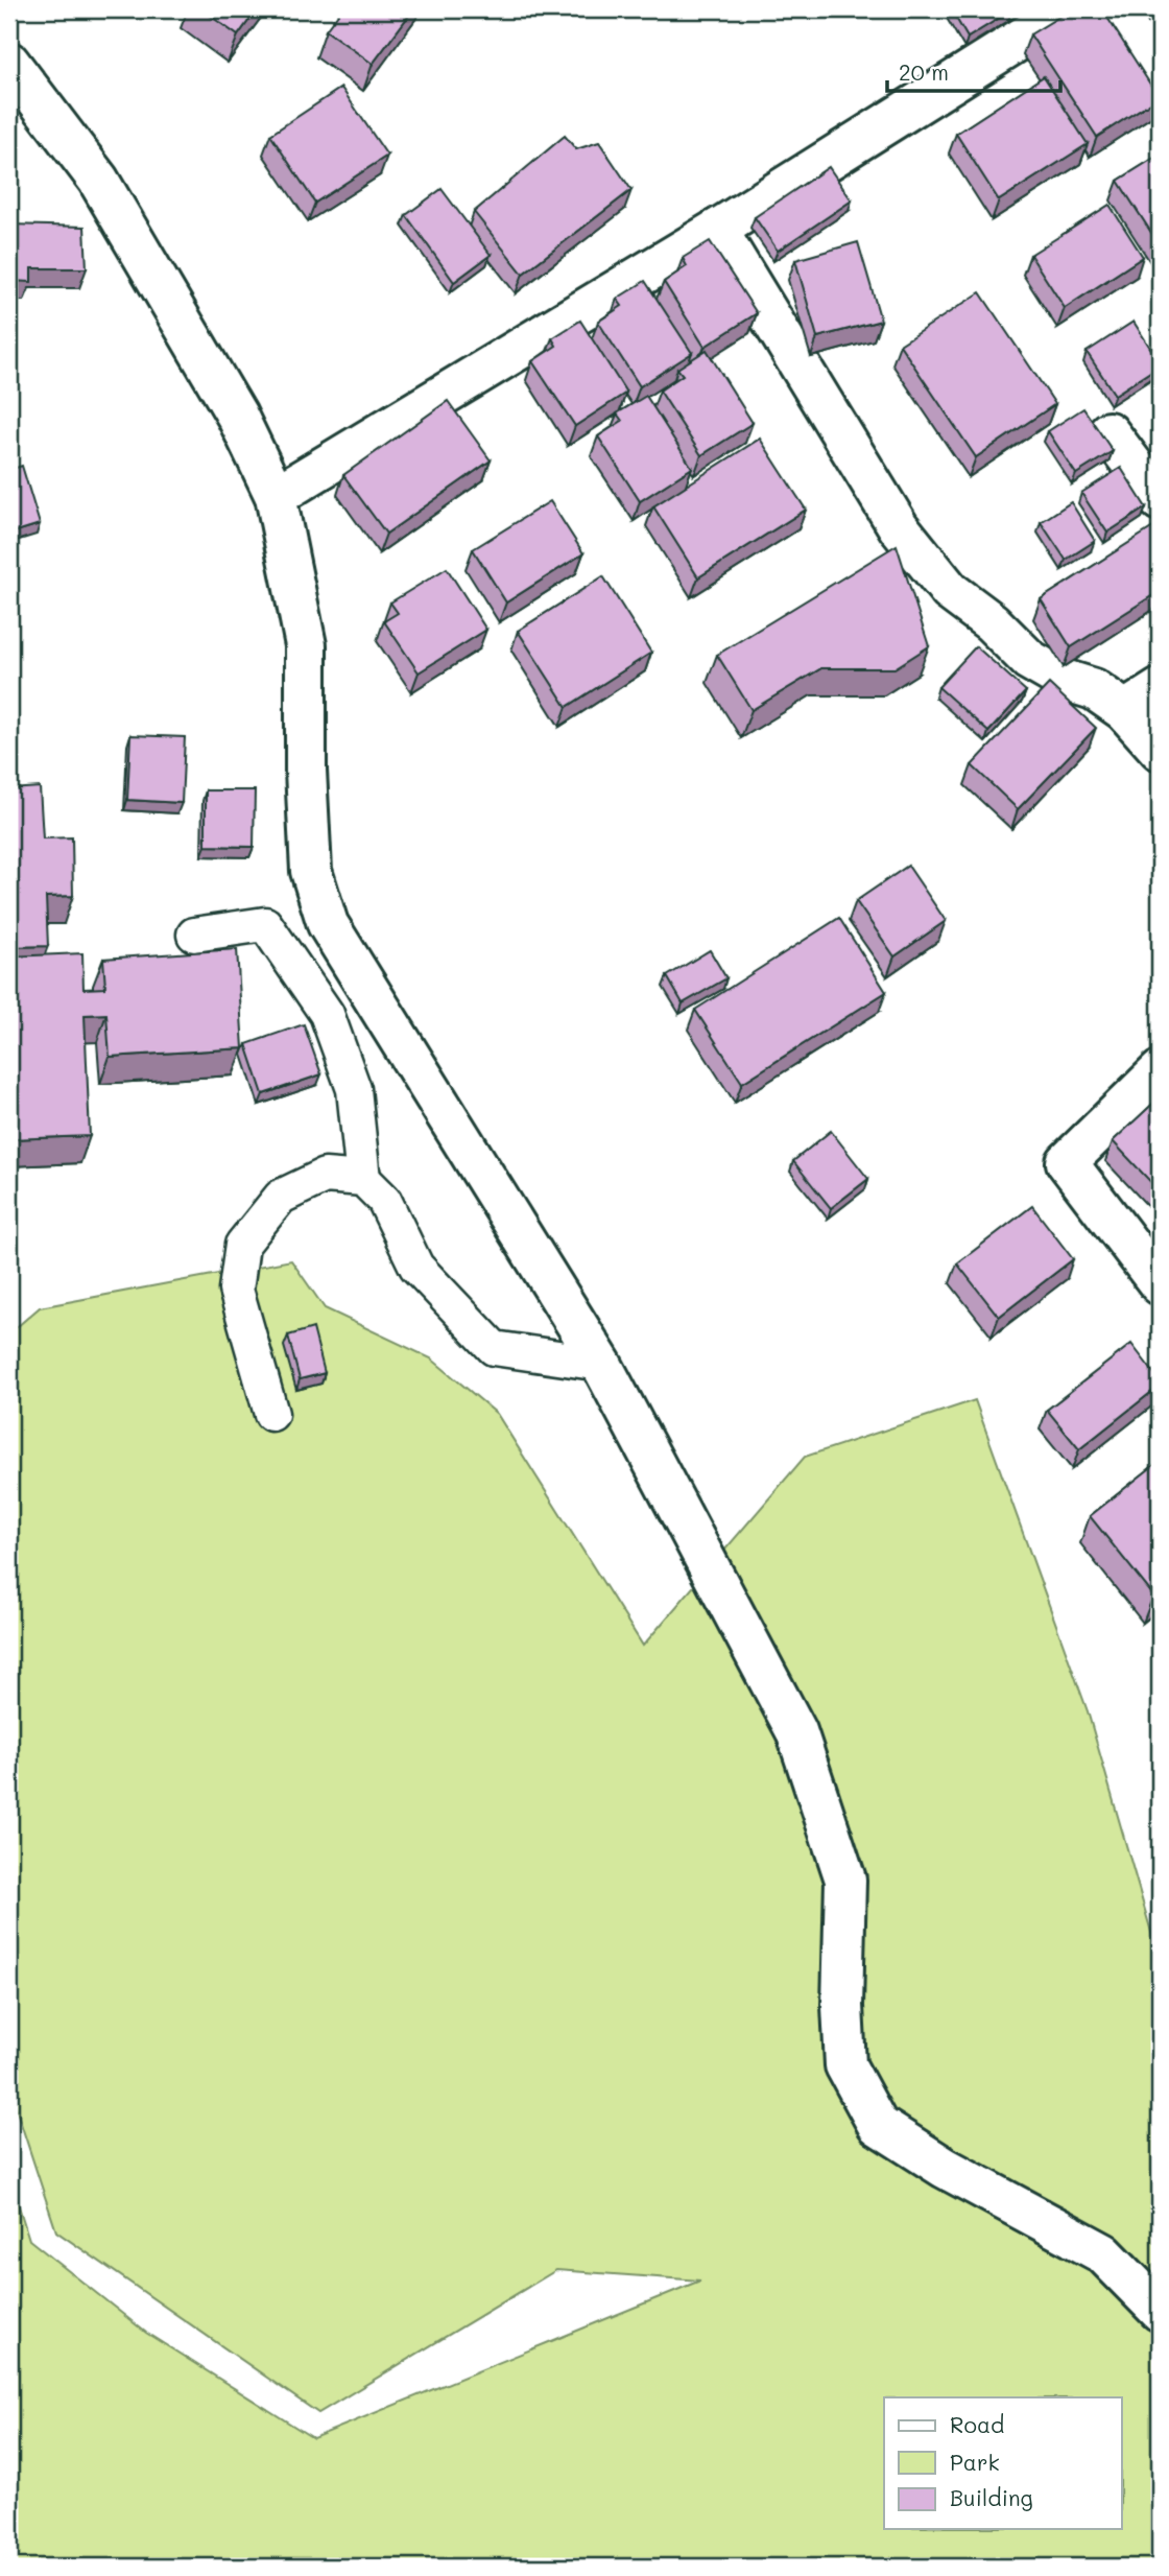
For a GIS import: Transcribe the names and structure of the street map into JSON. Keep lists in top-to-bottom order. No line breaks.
{"legend":["Road","Park","Building"],"scale_bar":"20 m"}
